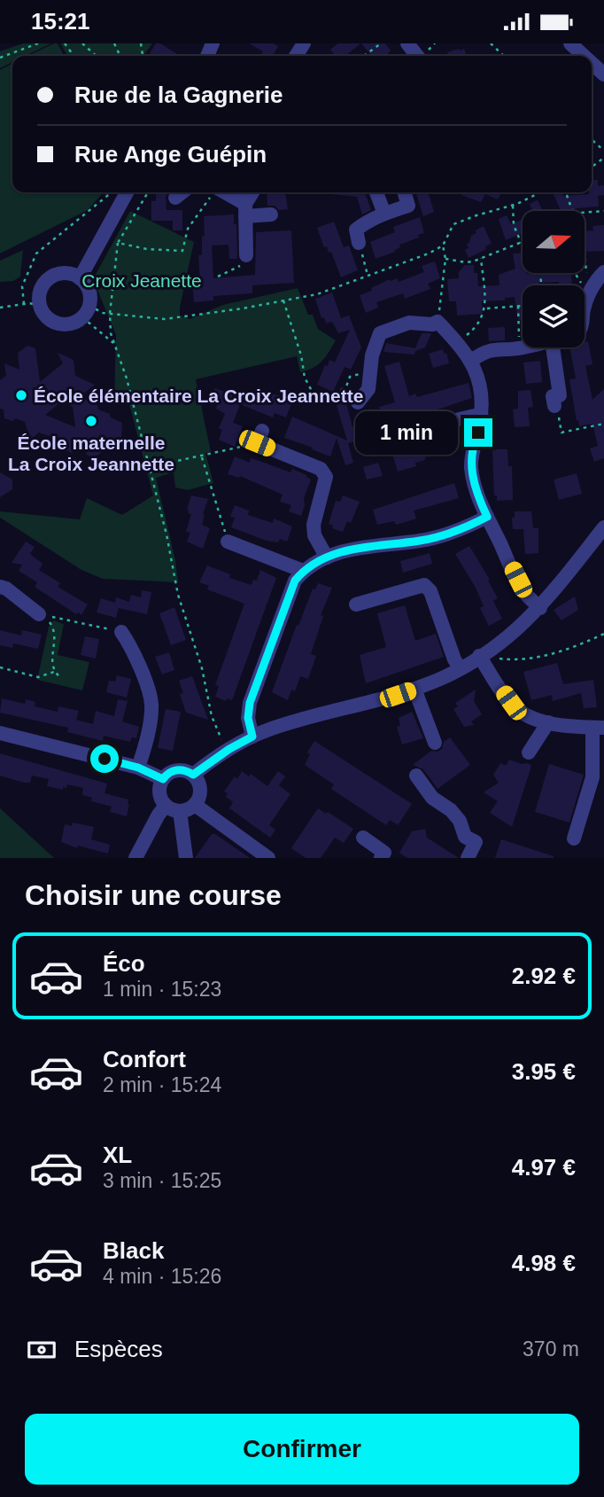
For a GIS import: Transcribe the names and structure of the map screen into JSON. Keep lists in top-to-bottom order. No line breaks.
{"parks":["Croix Jeanette"],"places":["École élémentaire La Croix Jeannette","École maternelle La Croix Jeannette"],"north":"right","page":{"status":"15:21","banner":["Rue de la Gagnerie","Rue Ange Guépin"],"bubble":"1 min","heading":"Choisir une course","list":[{"name":"Éco","note":"1 min · 15:23","value":"2.92 €"},{"name":"Confort","note":"2 min · 15:24","value":"3.95 €"},{"name":"XL","note":"3 min · 15:25","value":"4.97 €"},{"name":"Black","note":"4 min · 15:26","value":"4.98 €"}],"pay":["Espèces","370 m"],"buttons":"Confirmer"}}
